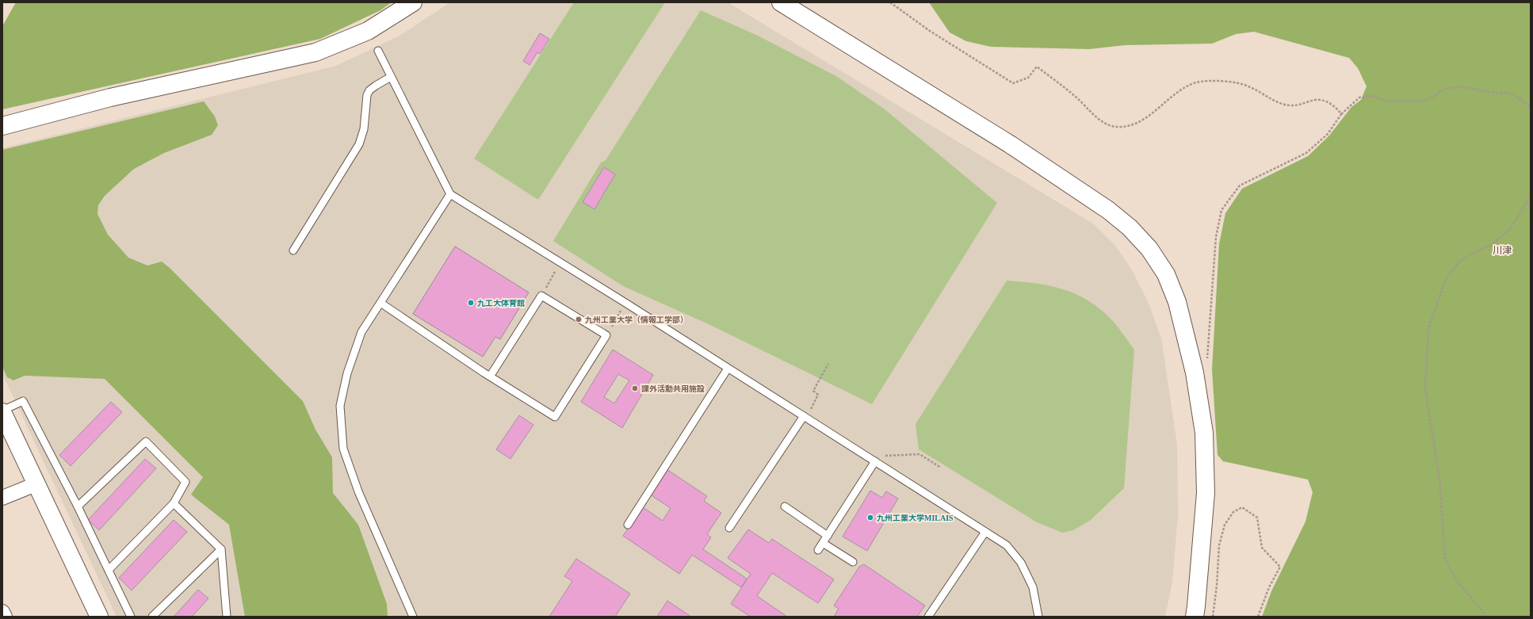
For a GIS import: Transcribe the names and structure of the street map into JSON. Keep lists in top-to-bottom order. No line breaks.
{"districts":["川津"],"places":["九工大体育館","九州工業大学（情報工学部）","課外活動共用施設","九州工業大学MILAIS"]}
